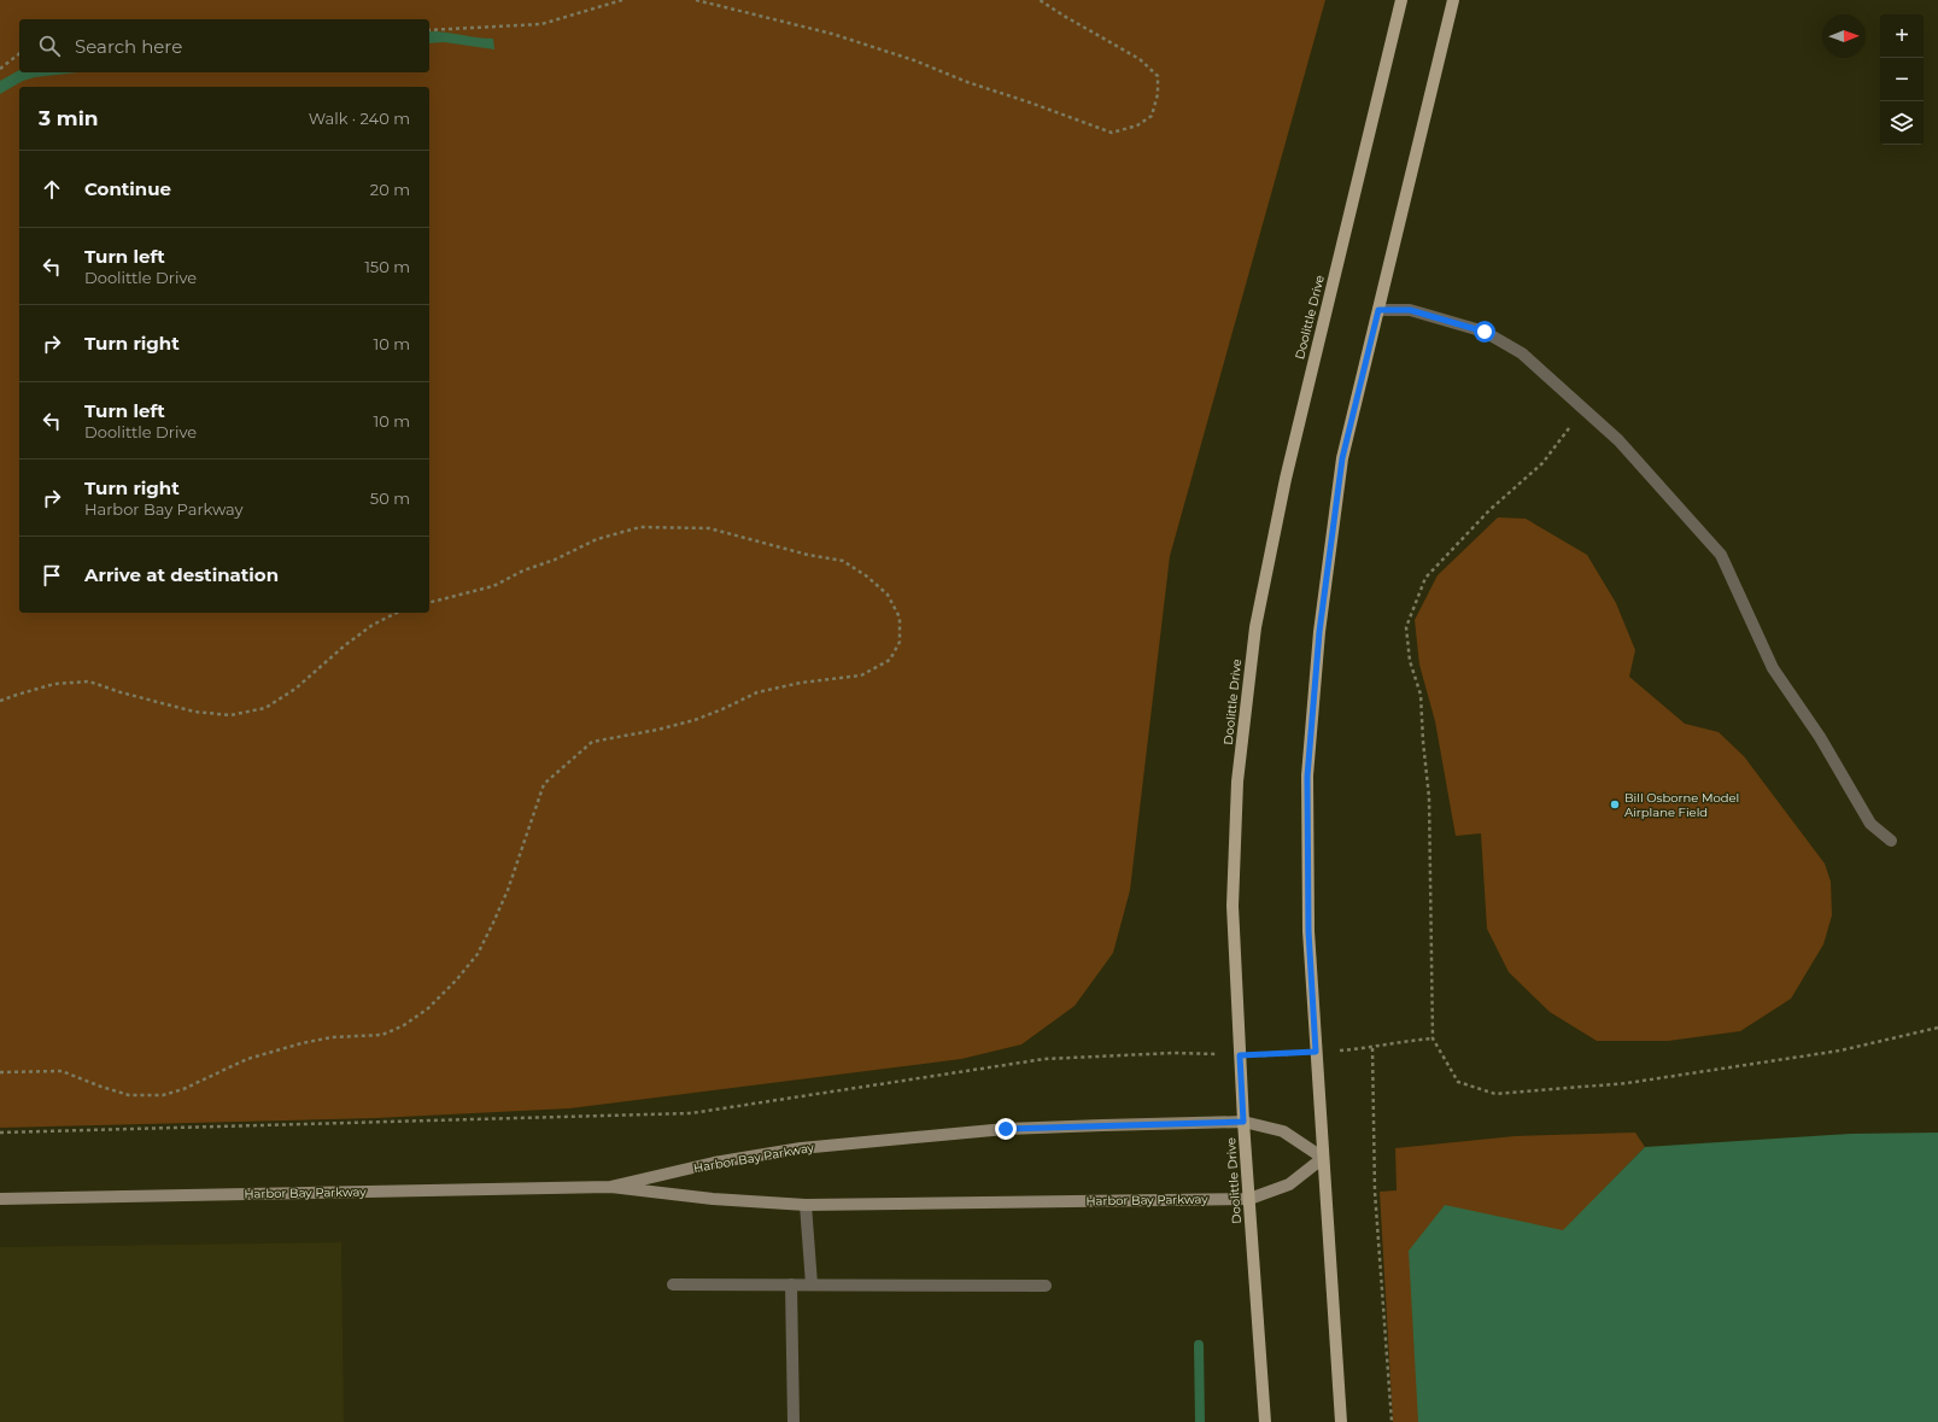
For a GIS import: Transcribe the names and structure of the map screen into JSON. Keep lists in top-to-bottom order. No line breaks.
{"streets":{"main road":["Doolittle Drive","Harbor Bay Parkway"]},"crossings":[["Doolittle Drive","Harbor Bay Parkway"]],"places":["Bill Osborne Model Airplane Field"],"north":"right","page":{"map_buttons":["+","−"],"search":"Search here","heading":["3 min","Walk · 240 m"],"list":[["Continue","20 m"],["Turn left","Doolittle Drive","150 m"],["Turn right","10 m"],["Turn left","Doolittle Drive","10 m"],["Turn right","Harbor Bay Parkway","50 m"],"Arrive at destination"]}}
